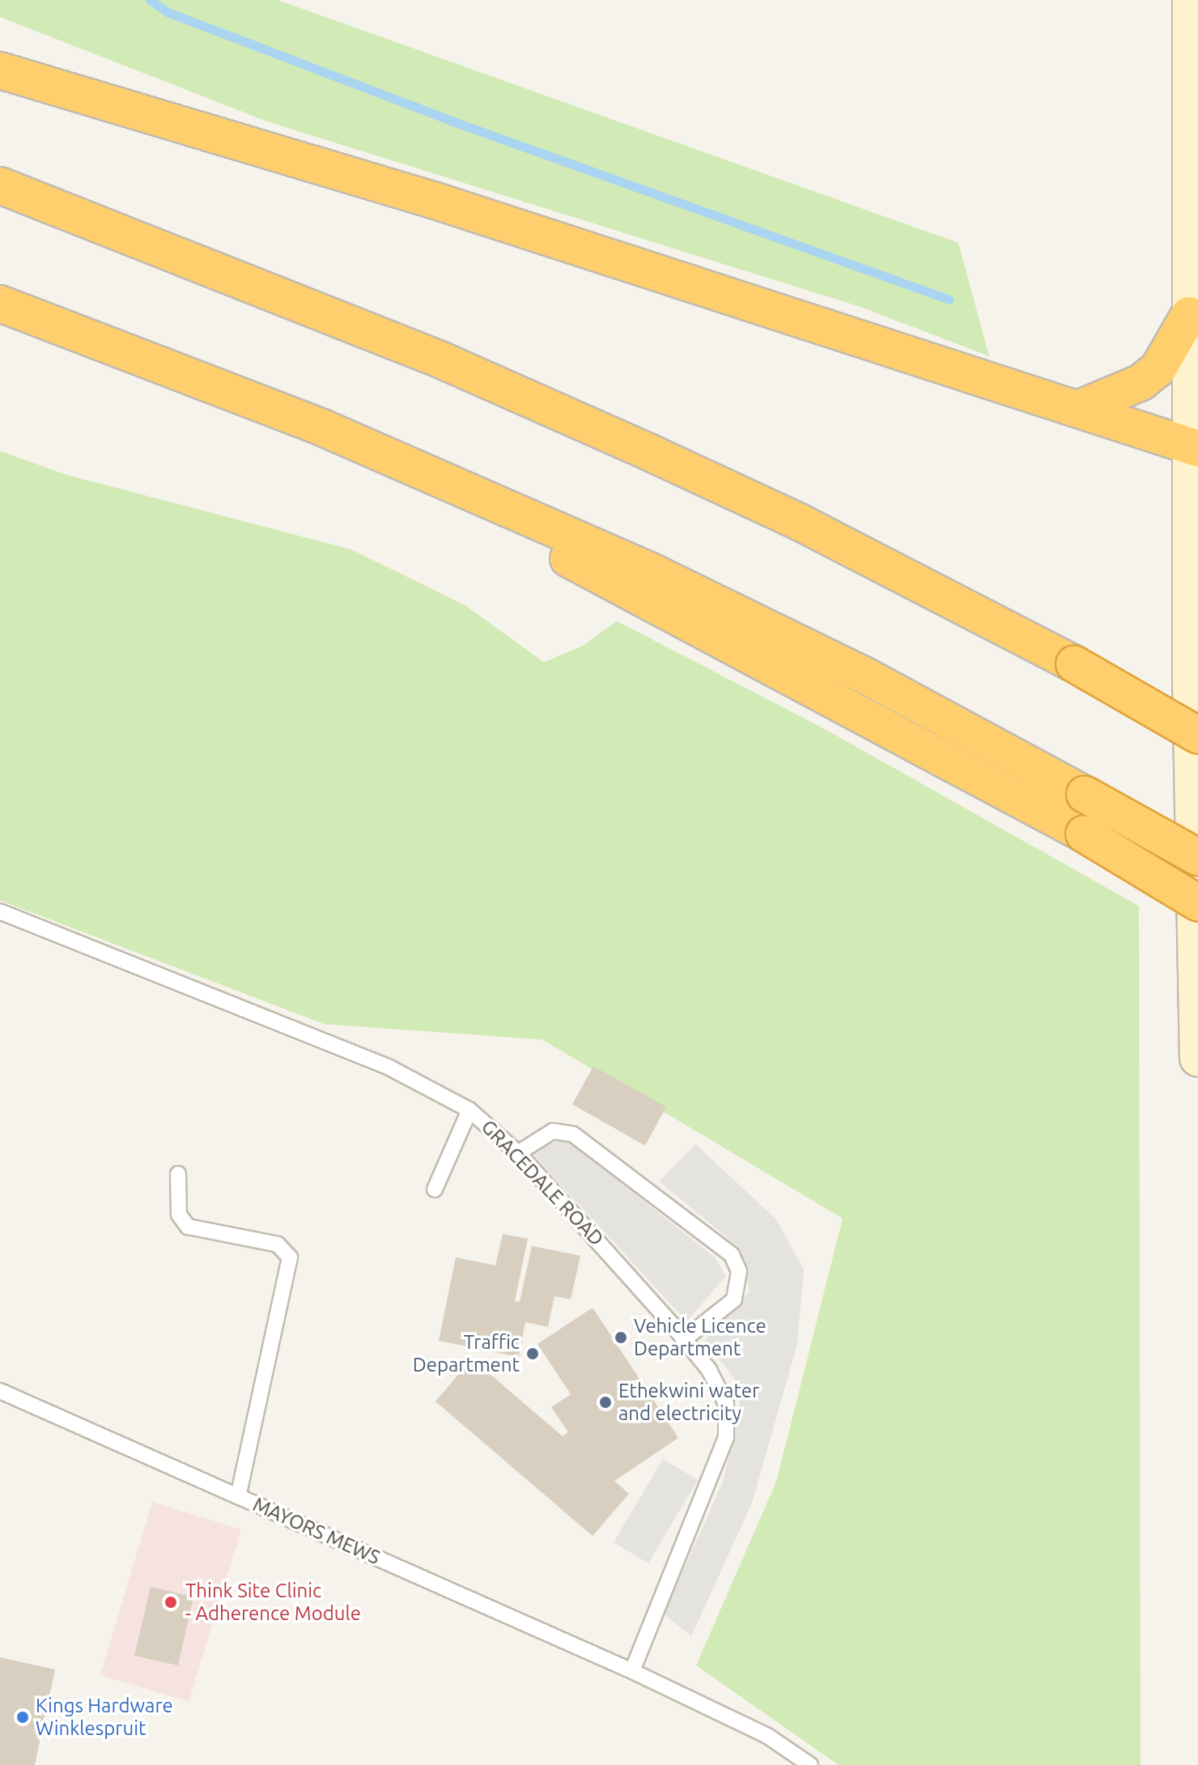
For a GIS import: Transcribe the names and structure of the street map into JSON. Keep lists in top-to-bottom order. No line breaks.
{"streets":{"lane":["GRACEDALE ROAD","MAYORS MEWS"]},"crossings":[["GRACEDALE ROAD","MAYORS MEWS"]],"places":["Vehicle Licence Department","Traffic Department","Ethekwini water and electricity","Think Site Clinic - Adherence Module","Kings Hardware Winklespruit"]}
